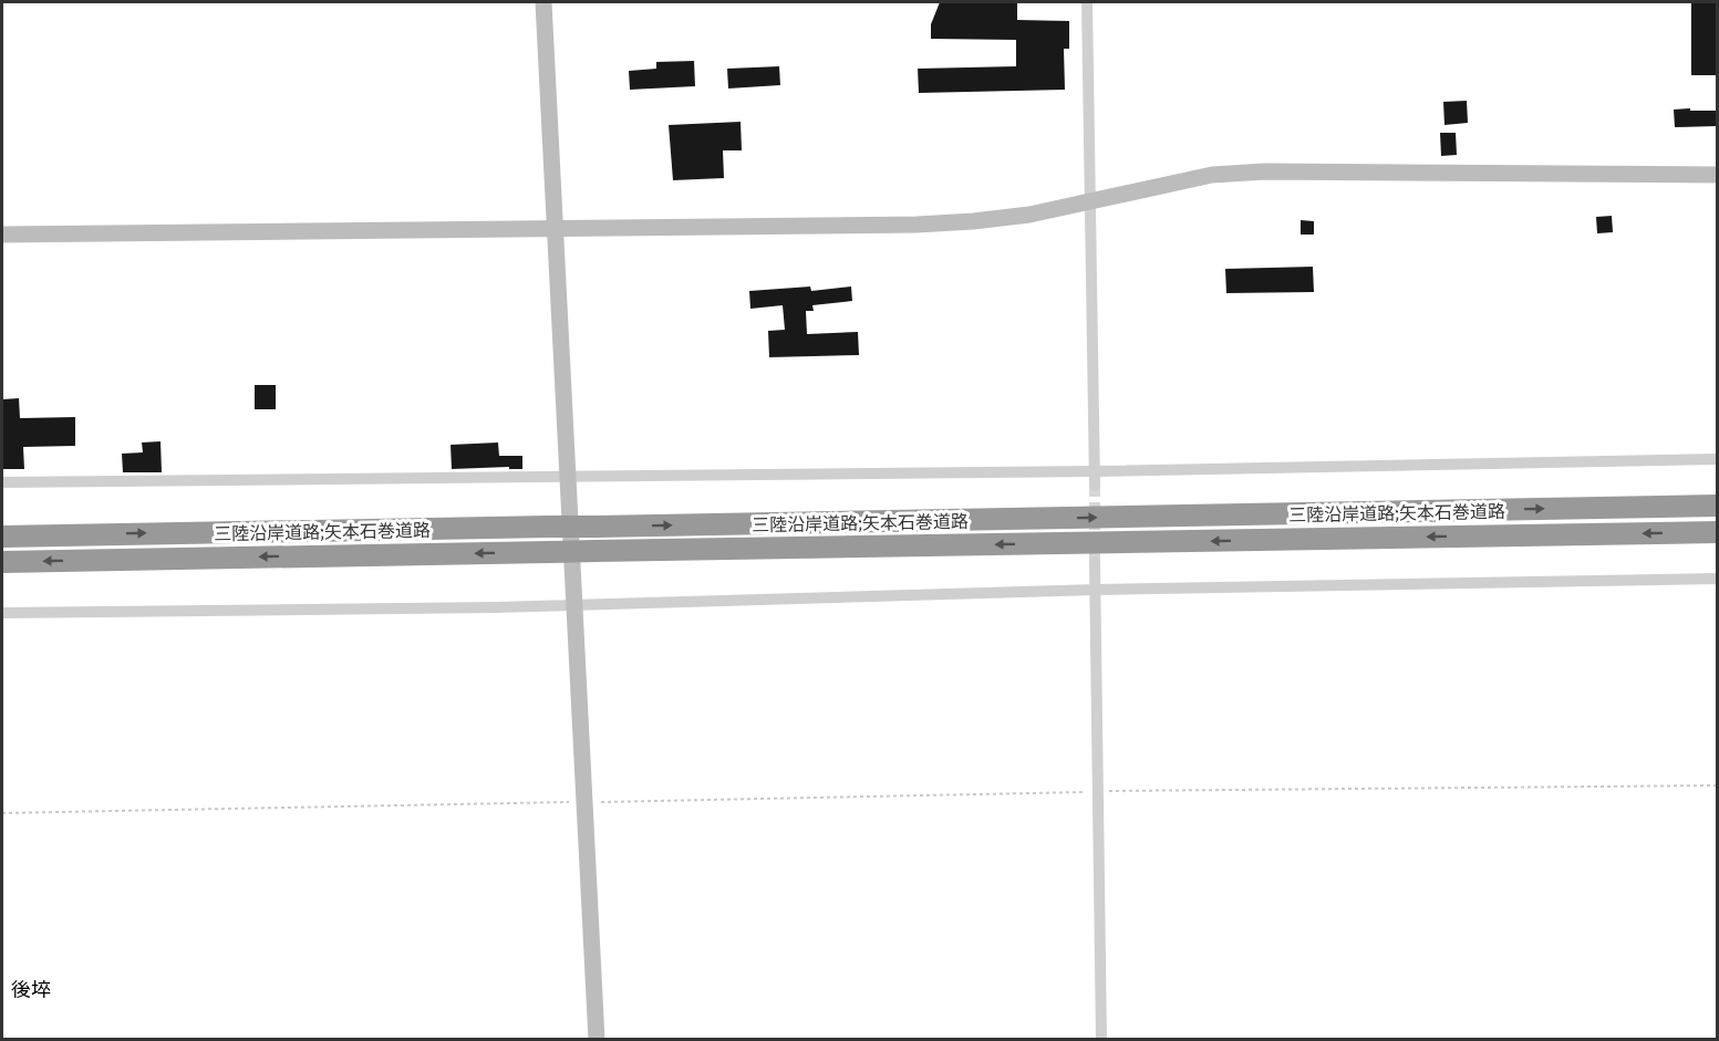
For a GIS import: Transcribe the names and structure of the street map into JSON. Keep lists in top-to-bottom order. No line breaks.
{"streets":{"highway":["三陸沿岸道路;矢本石巻道路"]},"districts":["後埣"]}
